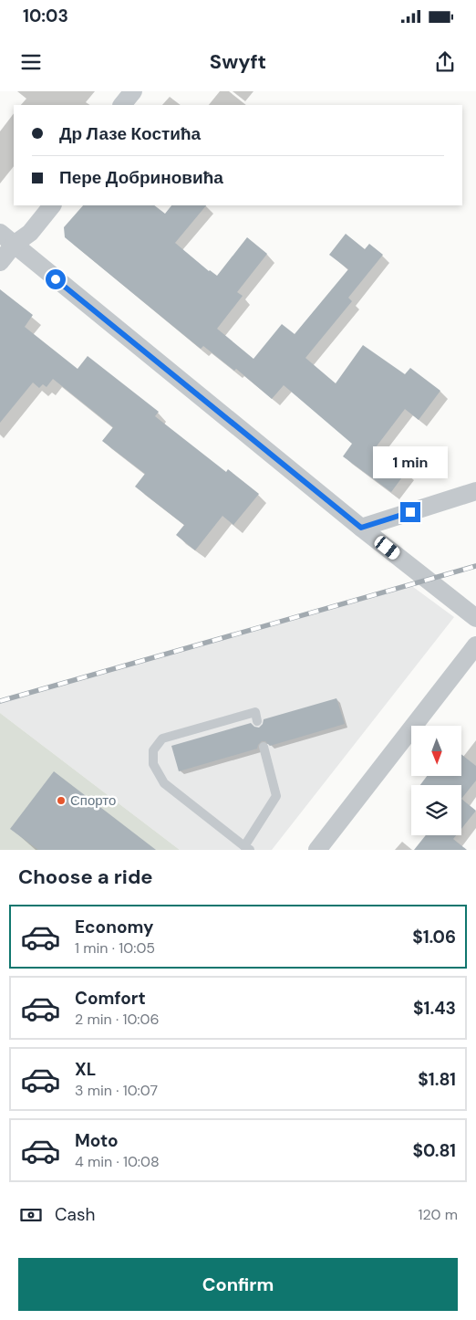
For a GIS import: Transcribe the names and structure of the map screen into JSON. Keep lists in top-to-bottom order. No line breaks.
{"places":["Спорто"],"north":"bottom","page":{"status":"10:03","header":"Swyft","banner":["Др Лазе Костића","Пере Добриновића"],"bubble":"1 min","heading":"Choose a ride","list":[{"name":"Economy","note":"1 min · 10:05","value":"$1.06"},{"name":"Comfort","note":"2 min · 10:06","value":"$1.43"},{"name":"XL","note":"3 min · 10:07","value":"$1.81"},{"name":"Moto","note":"4 min · 10:08","value":"$0.81"}],"pay":["Cash","120 m"],"buttons":"Confirm"}}
